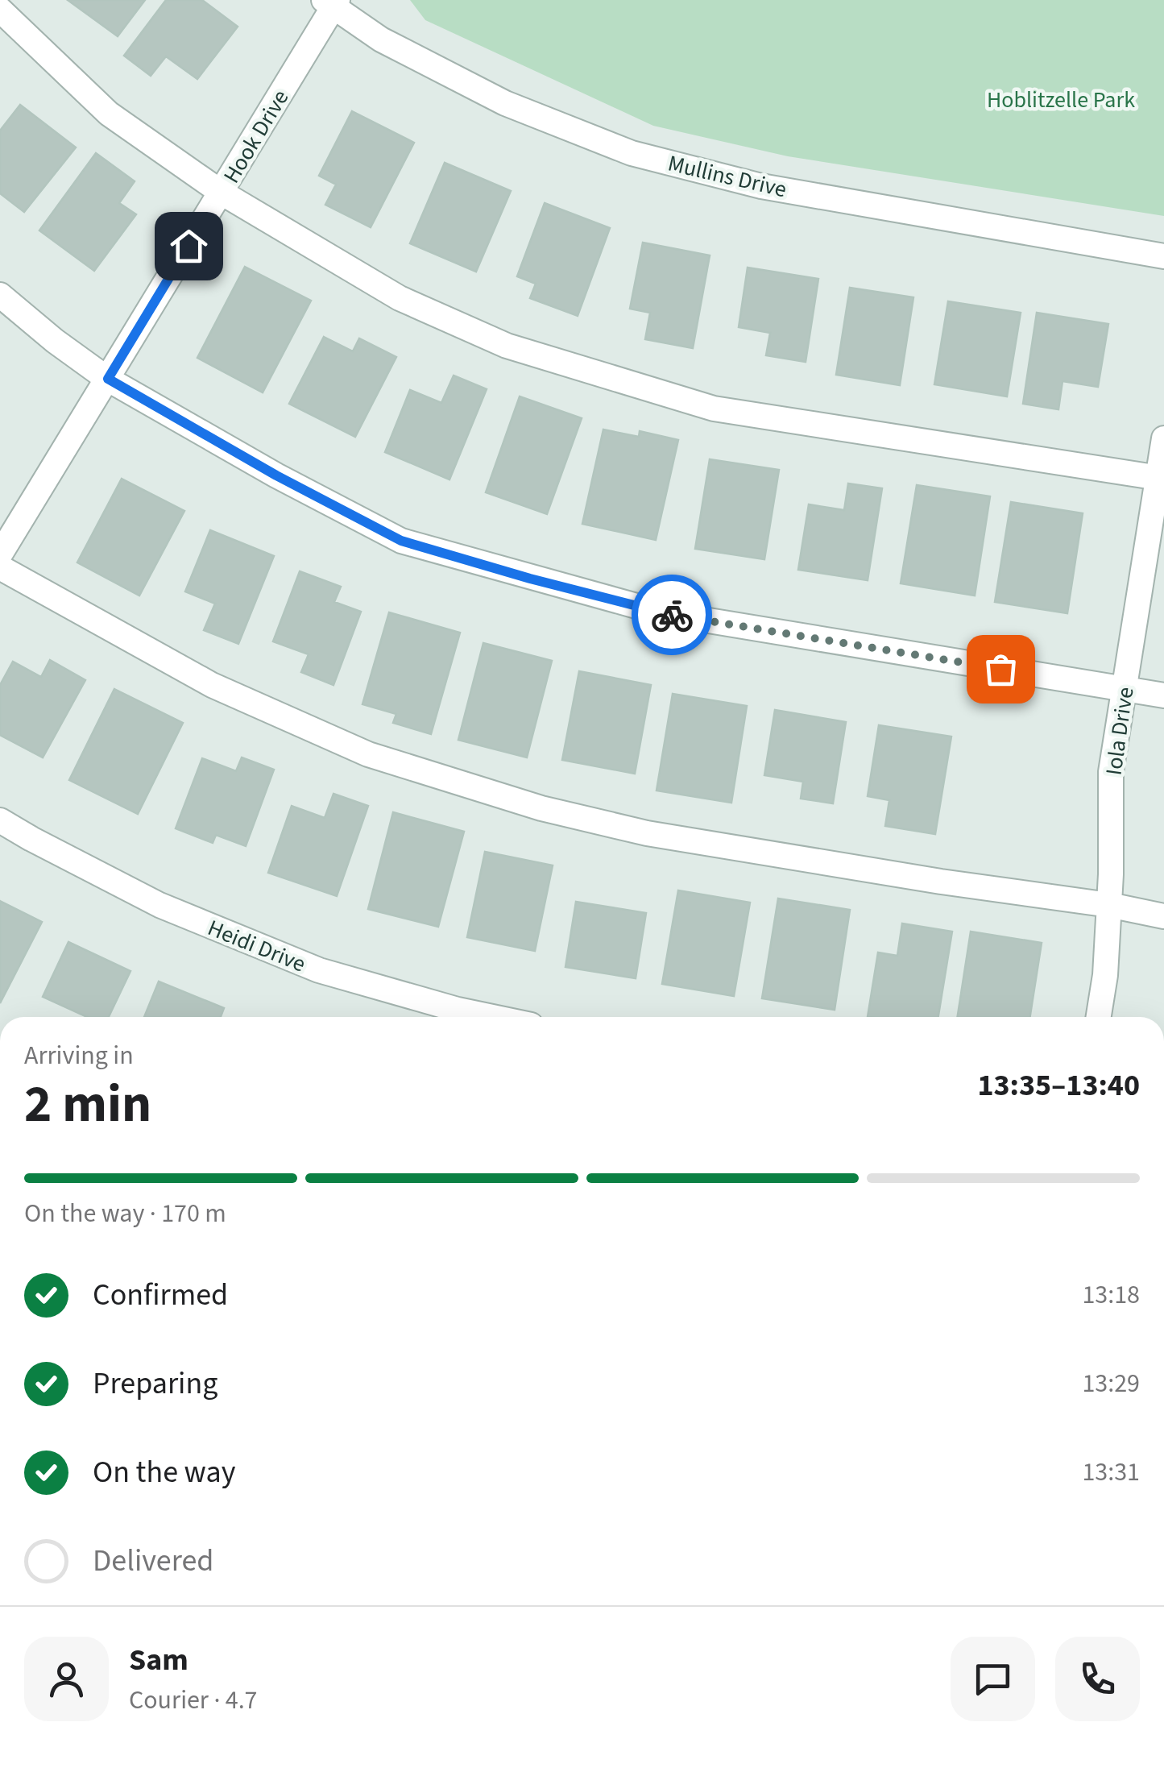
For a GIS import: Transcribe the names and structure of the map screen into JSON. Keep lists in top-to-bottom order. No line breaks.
{"streets":{"street":["Hook Drive","Mullins Drive","Iola Drive","Heidi Drive"]},"crossings":[["Hook Drive","Mullins Drive"]],"parks":["Hoblitzelle Park"],"page":{"heading":["2 min","Arriving in","13:35–13:40"],"panel":["Sam","Courier · 4.7"],"bar":"On the way · 170 m","list":[["Confirmed","13:18"],["Preparing","13:29"],["On the way","13:31"],"Delivered"]}}
